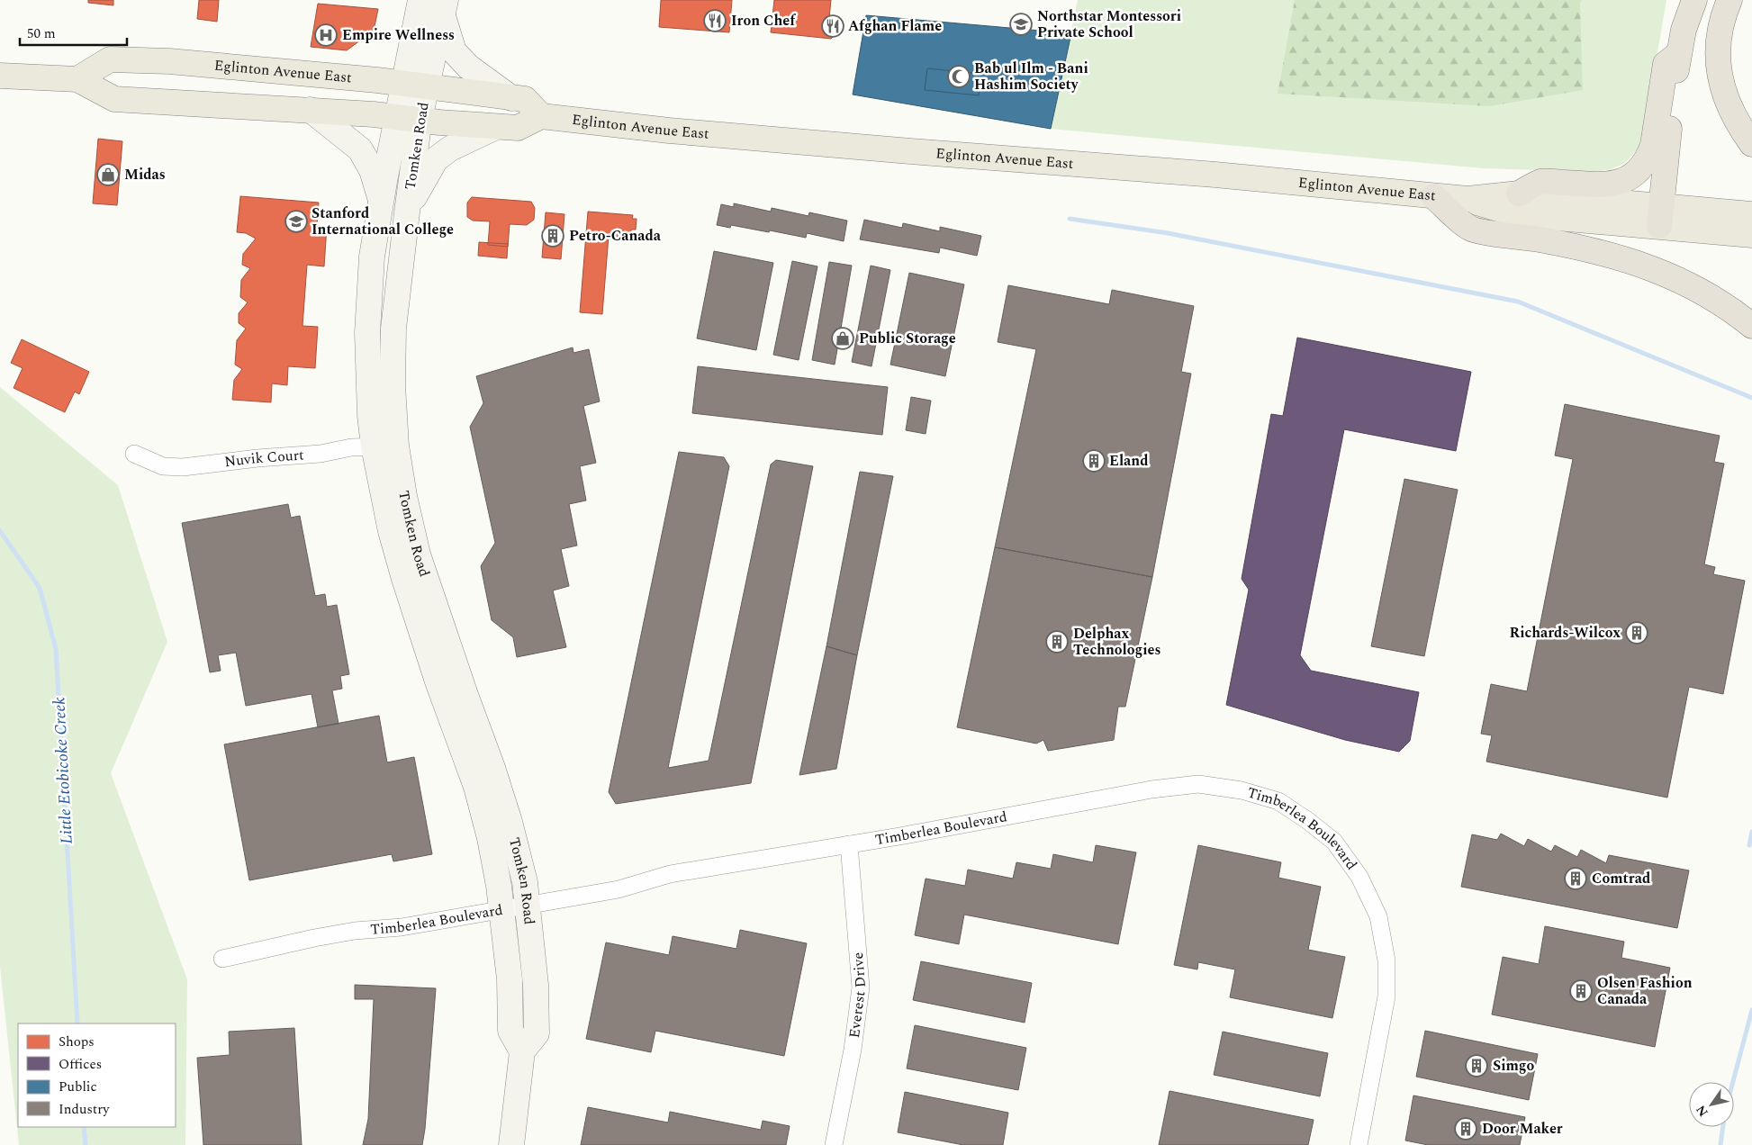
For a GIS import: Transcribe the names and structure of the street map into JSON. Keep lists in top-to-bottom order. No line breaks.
{"streets":{"main road":["Eglinton Avenue East","Tomken Road"],"street":["Nuvik Court","Timberlea Boulevard","Everest Drive"]},"crossings":[["Eglinton Avenue East","Tomken Road"],["Tomken Road","Nuvik Court"],["Tomken Road","Timberlea Boulevard"],["Timberlea Boulevard","Everest Drive"]],"water":["Little Etobicoke Creek"],"places":{"restaurant":["Iron Chef","Afghan Flame"],"school or university":["Northstar Montessori Private School","Stanford International College"],"hospital":["Empire Wellness"],"mosque":["Bab ul Ilm - Bani Hashim Society"],"shop":["Midas","Public Storage"],"building":["Petro-Canada","Eland","Richards-Wilcox","Delphax Technologies","Comtrad","Olsen Fashion Canada","Simgo","Door Maker"]},"legend":["Shops","Offices","Public","Industry"],"scale_bar":"50 m","north":"bottom left"}
